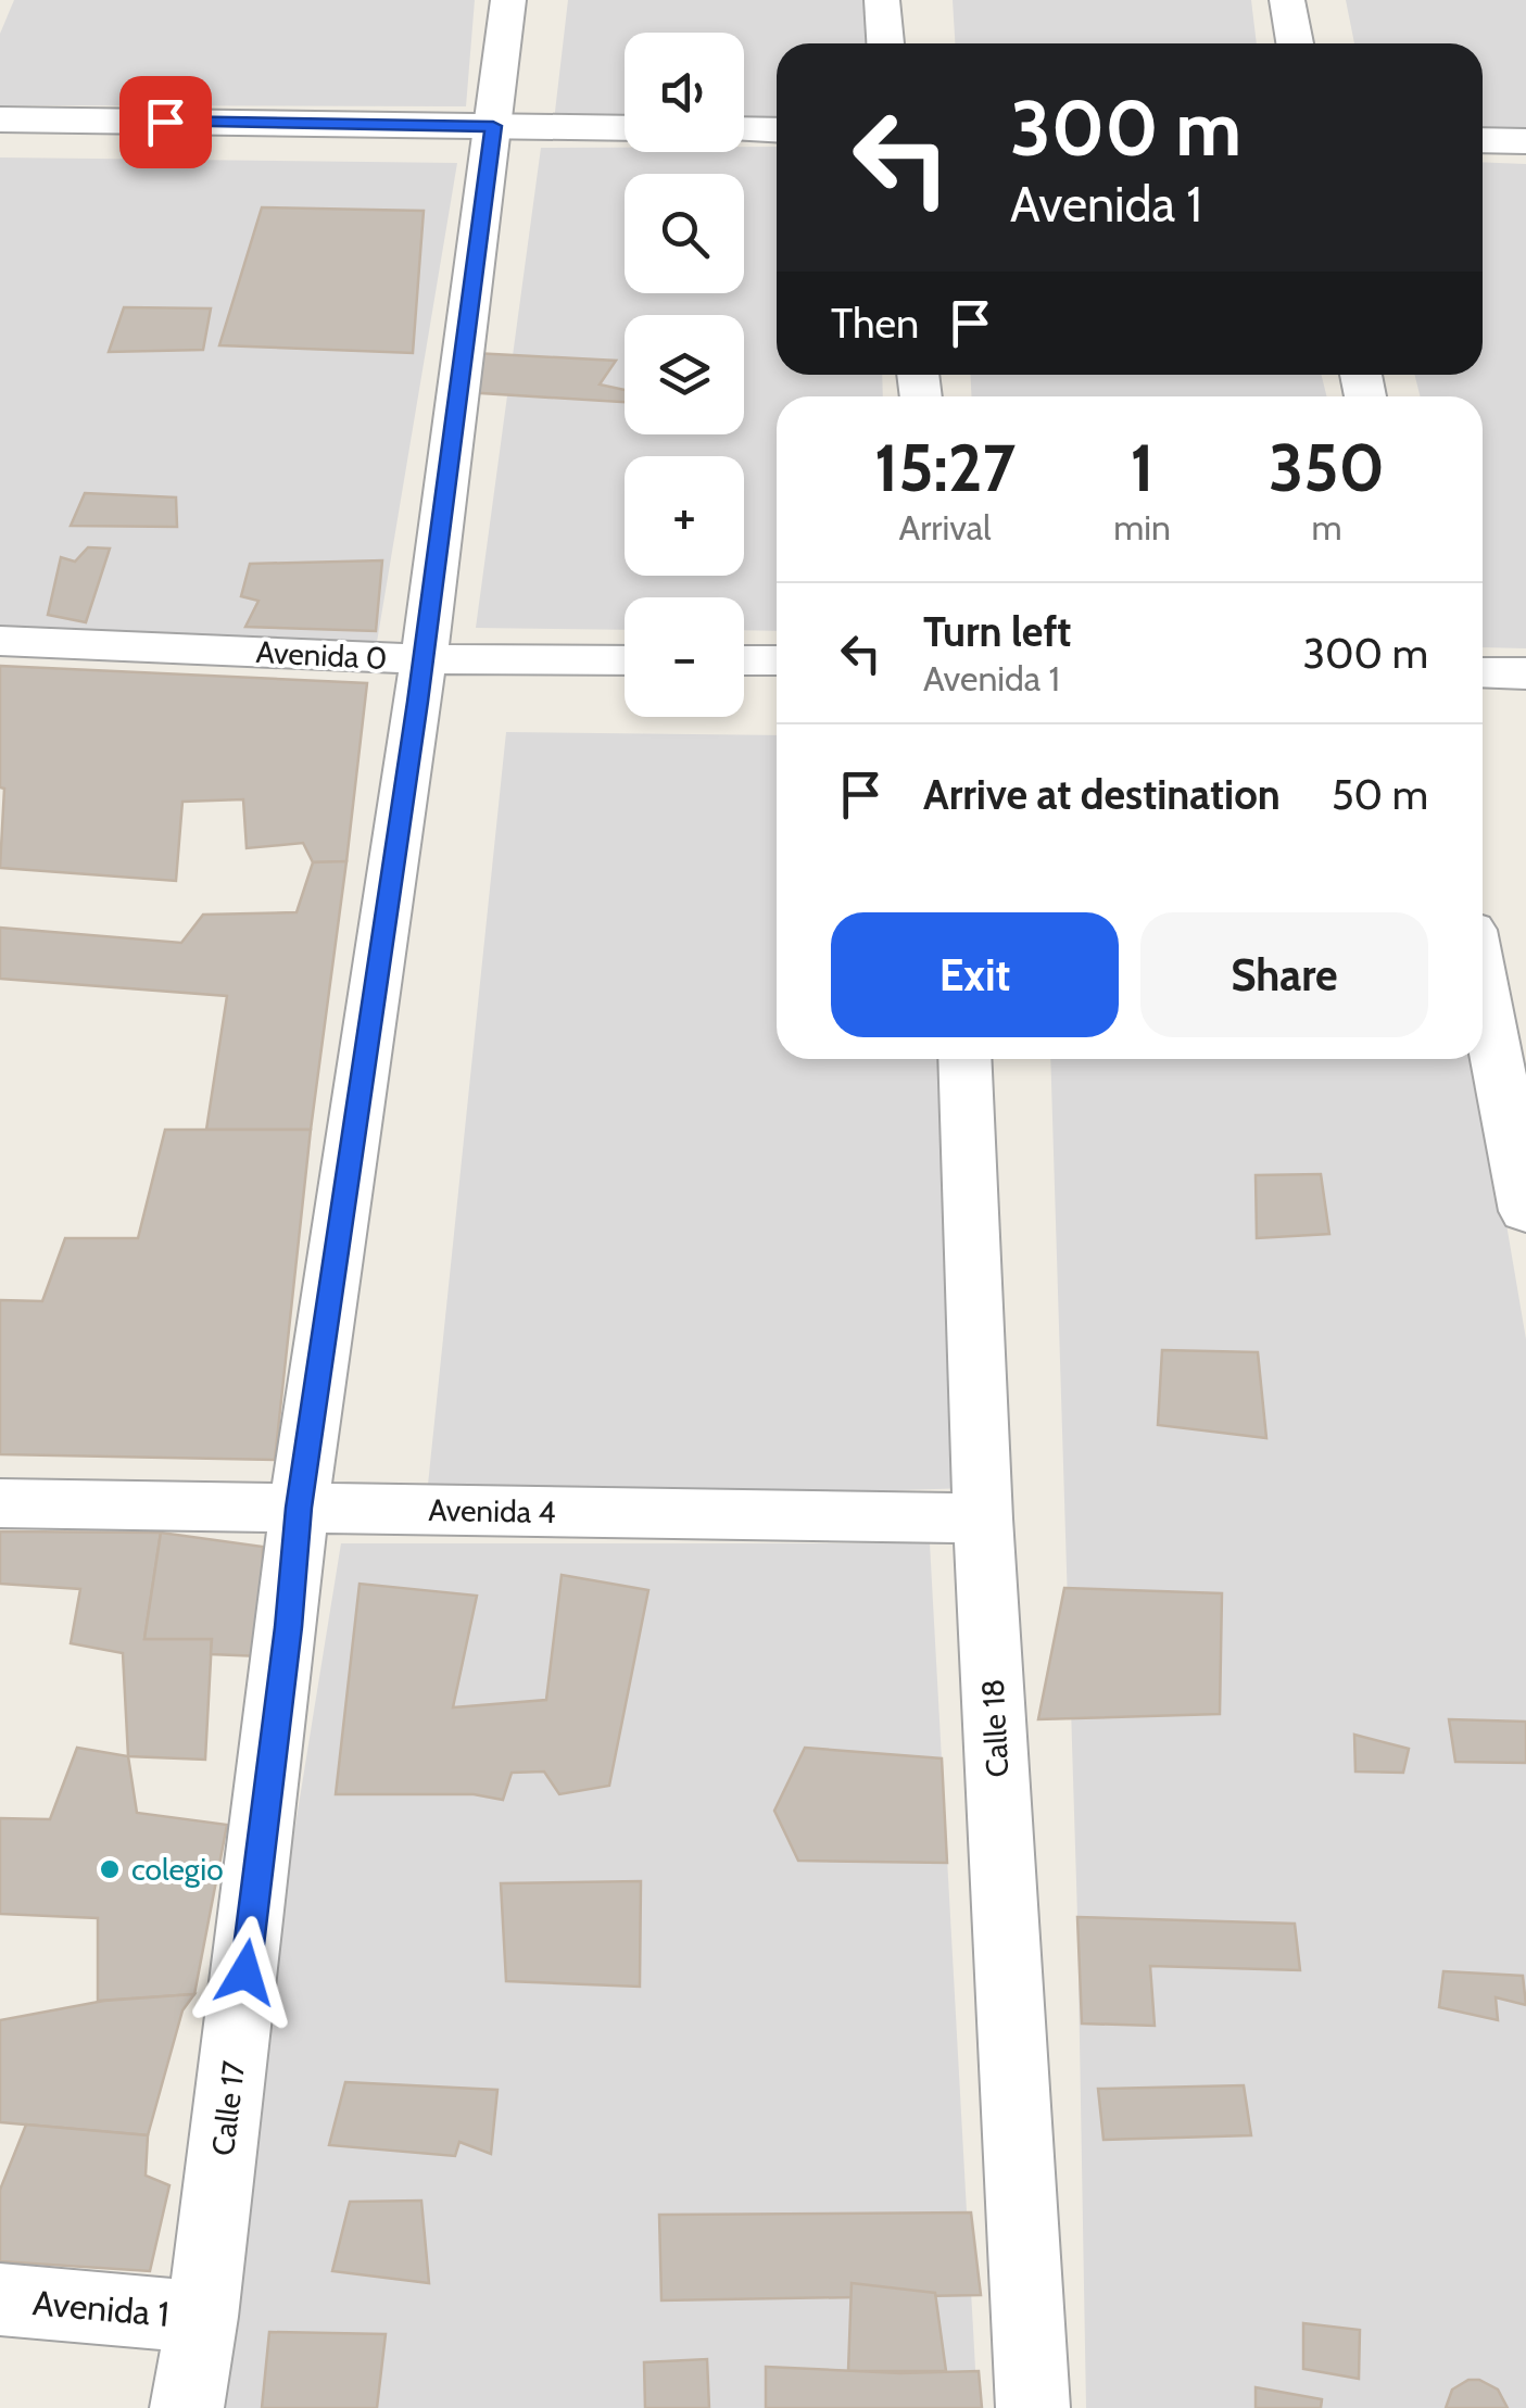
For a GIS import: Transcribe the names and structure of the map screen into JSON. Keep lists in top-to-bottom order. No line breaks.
{"streets":{"street":["Avenida 0","Avenida 4","Calle 18","Calle 17","Avenida 1"]},"crossings":[["Avenida 0","Calle 17"],["Avenida 4","Calle 18"],["Avenida 4","Calle 17"],["Calle 17","Avenida 1"]],"places":["colegio"],"page":{"map_buttons":["+","−"],"turn":["300 m","Avenida 1"],"then":"Then","eta":["15:27","Arrival","1","min","350","m"],"list":[{"name":"Turn left","note":"Avenida 1","value":"300 m"},{"name":"Arrive at destination","value":"50 m"}],"buttons":["Exit","Share"]}}
